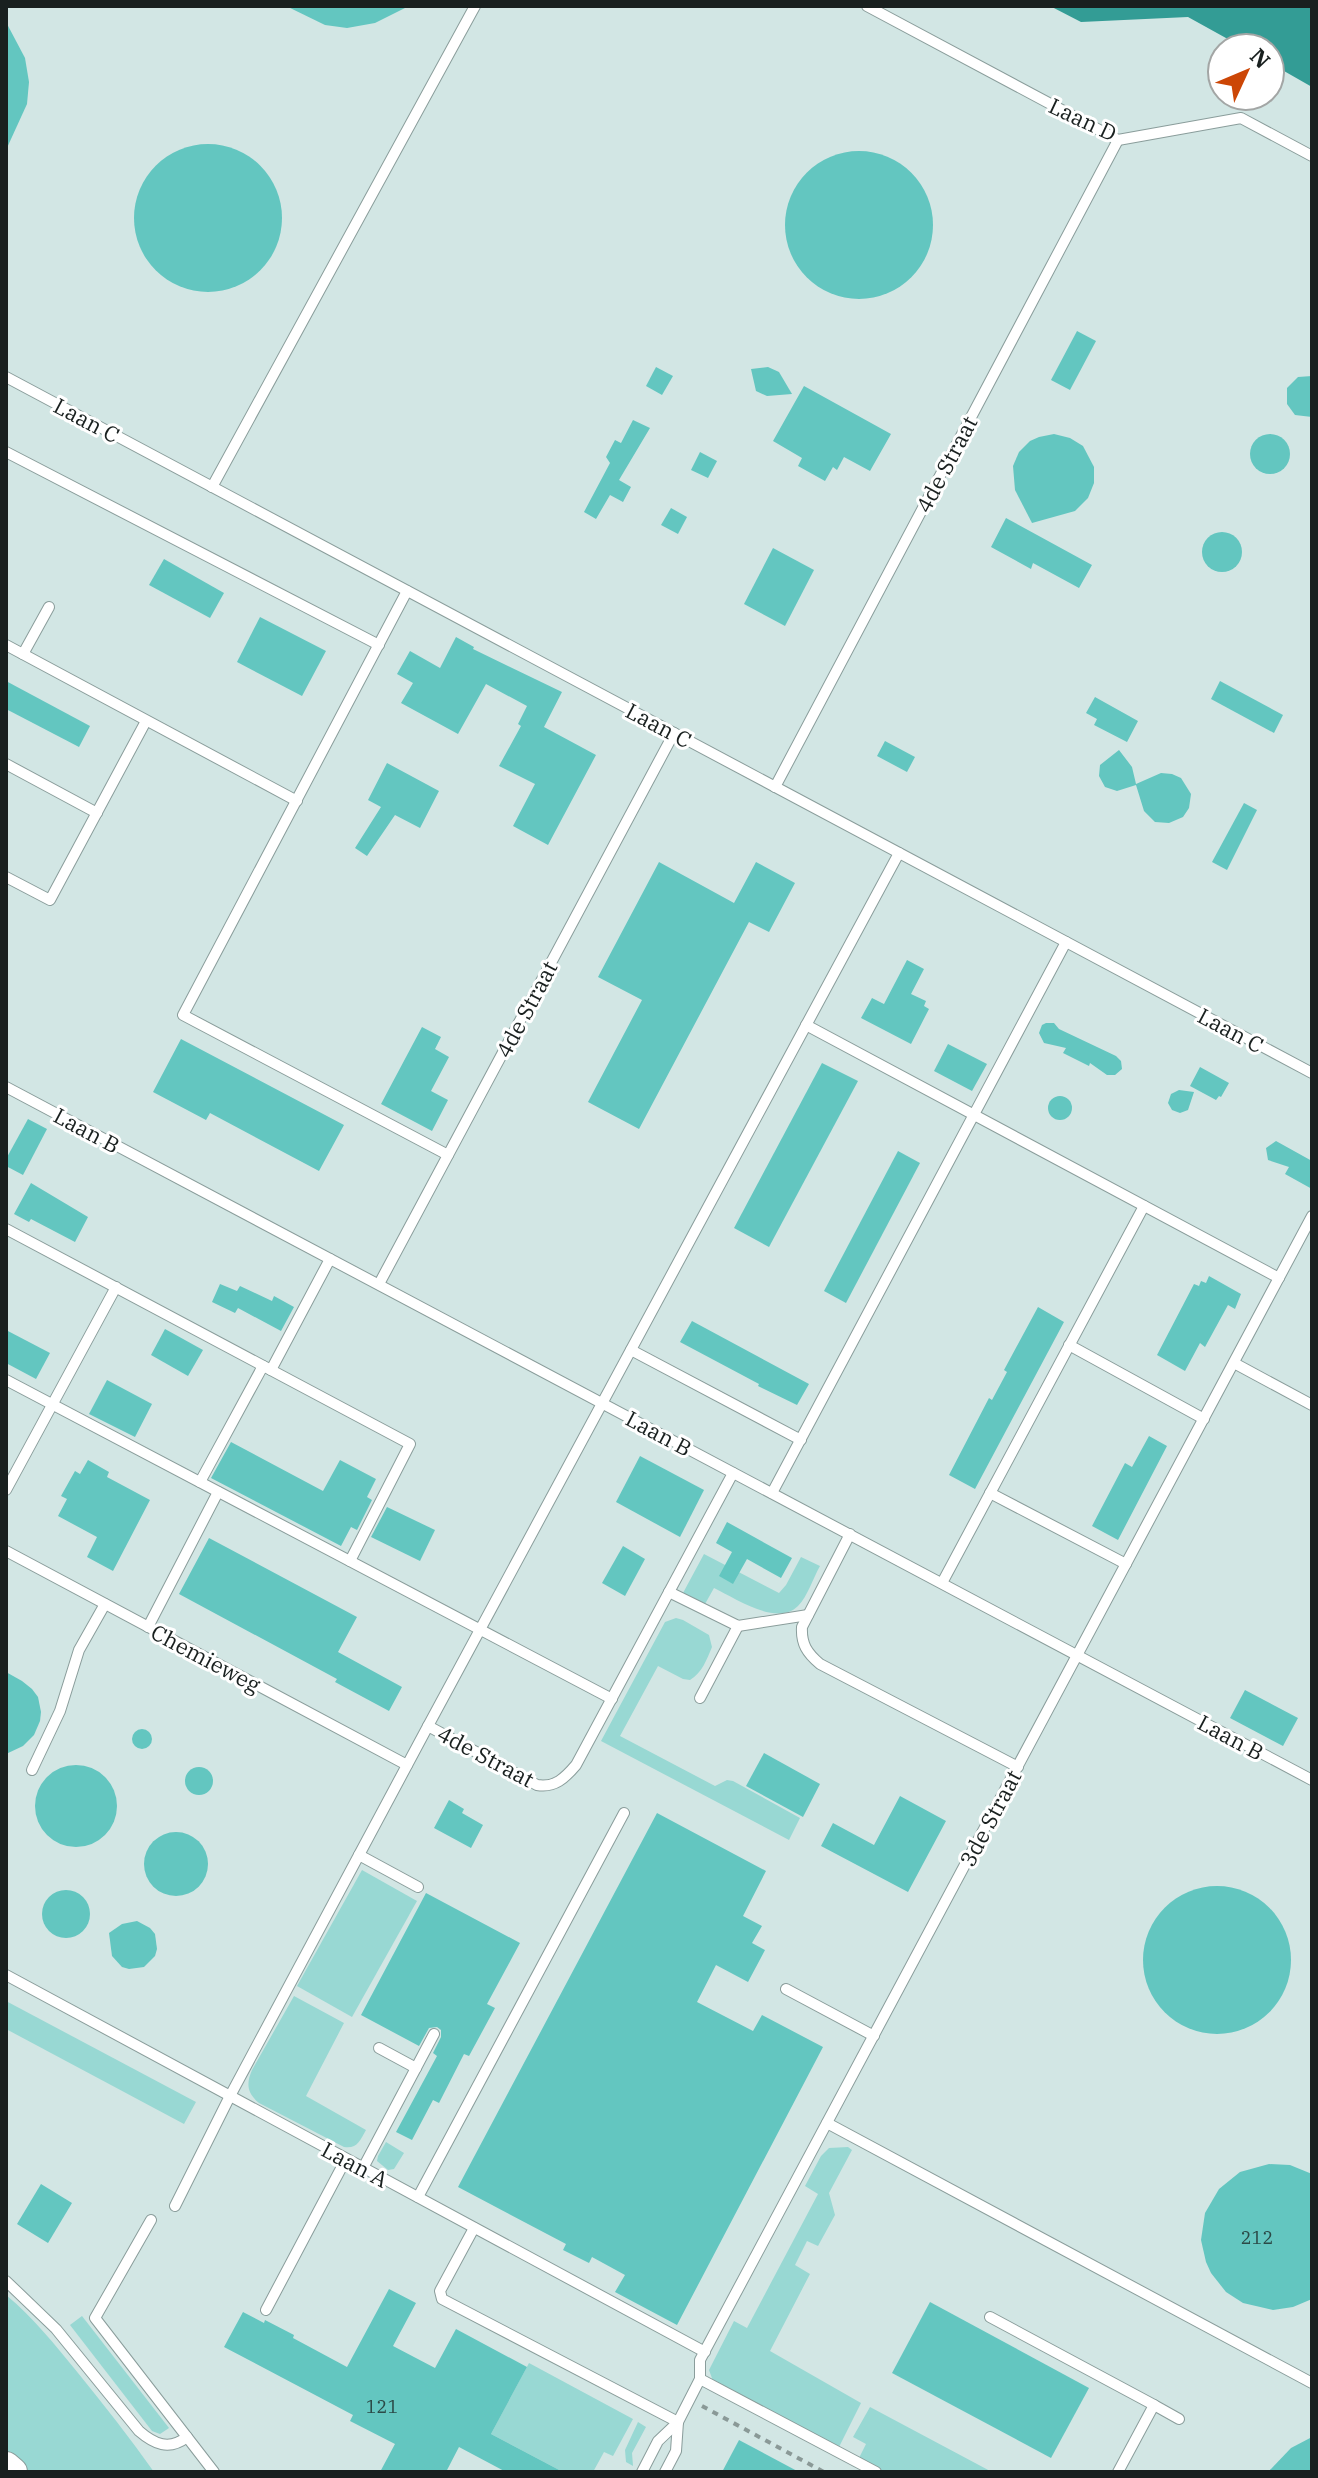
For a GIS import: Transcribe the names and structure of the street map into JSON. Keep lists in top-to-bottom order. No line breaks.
{"streets":{"lane":["Laan D","Laan C","4de Straat","Laan B","Chemieweg","3de Straat","Laan A"]},"crossings":[["Laan D","4de Straat"],["Laan C","4de Straat"],["4de Straat","Laan B"],["4de Straat","Chemieweg"],["4de Straat","Laan A"],["Laan B","3de Straat"],["3de Straat","Laan A"]],"house_numbers":["212","121"],"north":"top right"}
